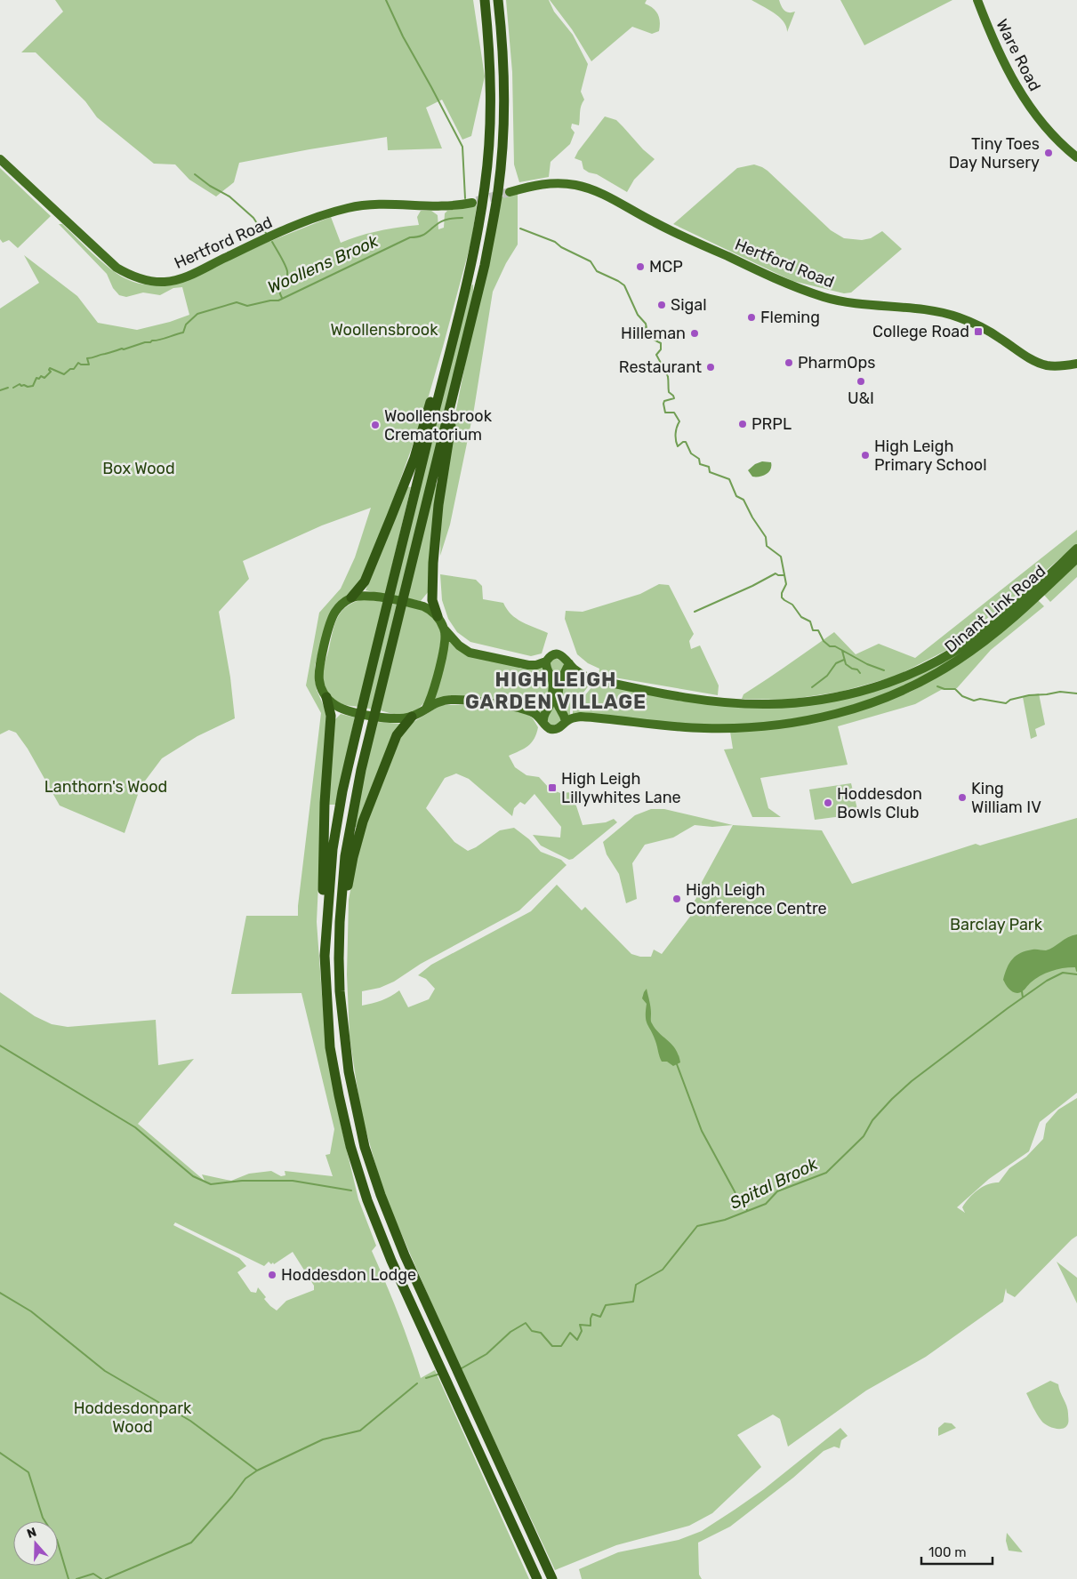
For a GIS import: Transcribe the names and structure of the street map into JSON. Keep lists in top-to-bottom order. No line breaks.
{"streets":{"main road":["Ware Road","Hertford Road","Dinant Link Road"]},"districts":["HIGH LEIGH GARDEN VILLAGE"],"water":["Woollens Brook","Spital Brook"],"parks":["Woollensbrook","Box Wood","Lanthorn's Wood","Barclay Park","Hoddesdonpark Wood"],"places":{"other":["Tiny Toes Day Nursery","MCP","Sigal","Fleming","Hilleman","PharmOps","Restaurant","U&I","PRPL","Woollensbrook Crematorium","High Leigh Primary School","King William IV","Hoddesdon Bowls Club","High Leigh Conference Centre","Hoddesdon Lodge"],"transit":["College Road","High Leigh Lillywhites Lane"]},"scale_bar":"100 m","north":"top"}
